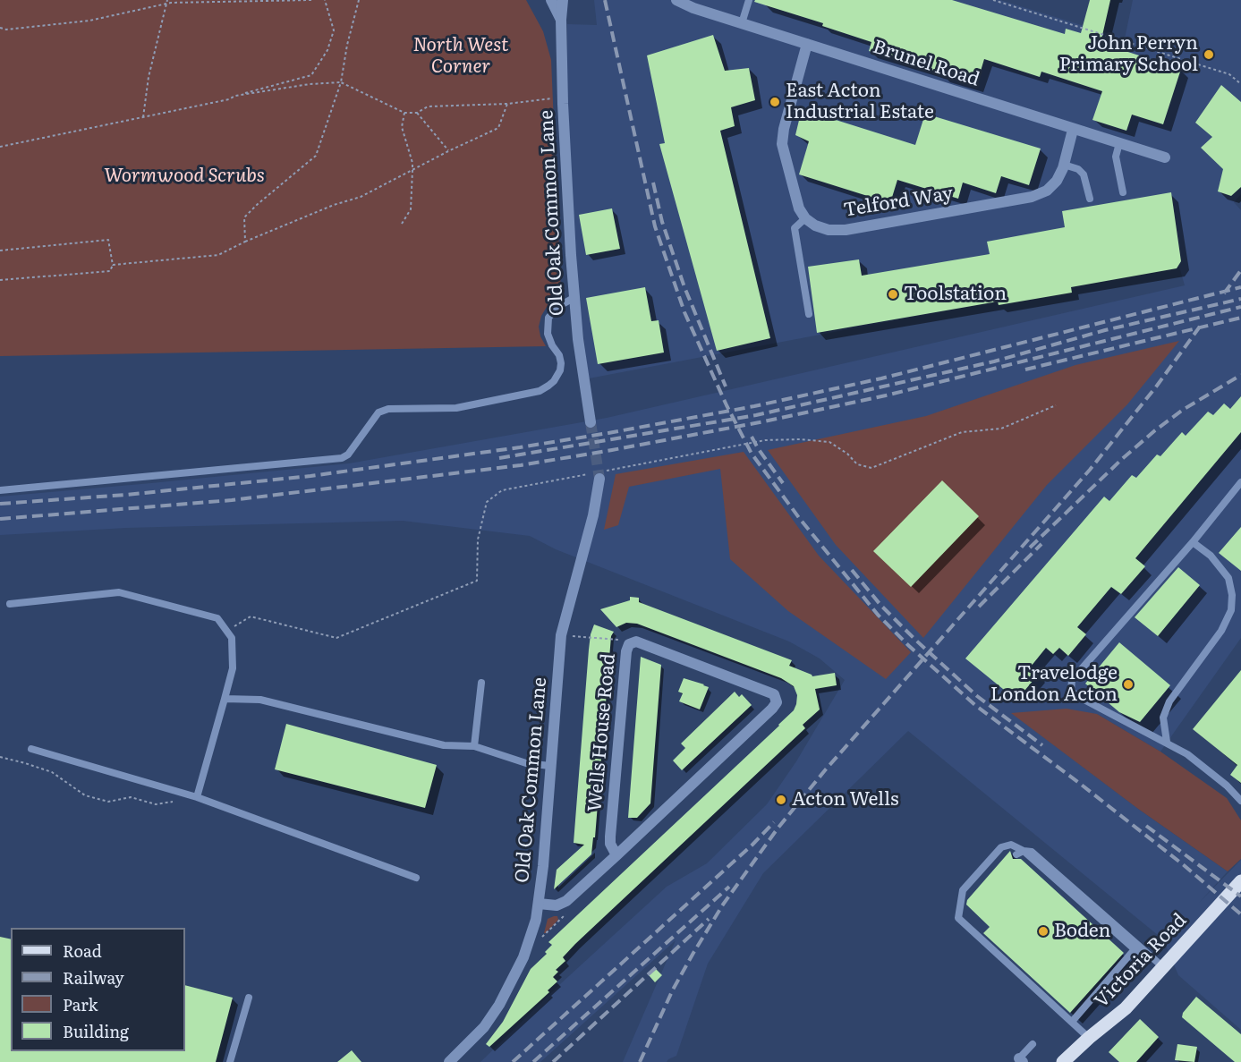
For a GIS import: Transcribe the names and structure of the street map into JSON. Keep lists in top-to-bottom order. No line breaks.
{"streets":{"main road":["Victoria Road"],"street":["Brunel Road","Telford Way","Old Oak Common Lane","Wells House Road"]},"crossings":[["Brunel Road","Telford Way"],["Old Oak Common Lane","Wells House Road"]],"parks":["North West Corner","Wormwood Scrubs"],"places":["John Perryn Primary School","East Acton Industrial Estate","Toolstation","Travelodge London Acton","Acton Wells","Boden"],"legend":["Road","Railway","Park","Building"]}
